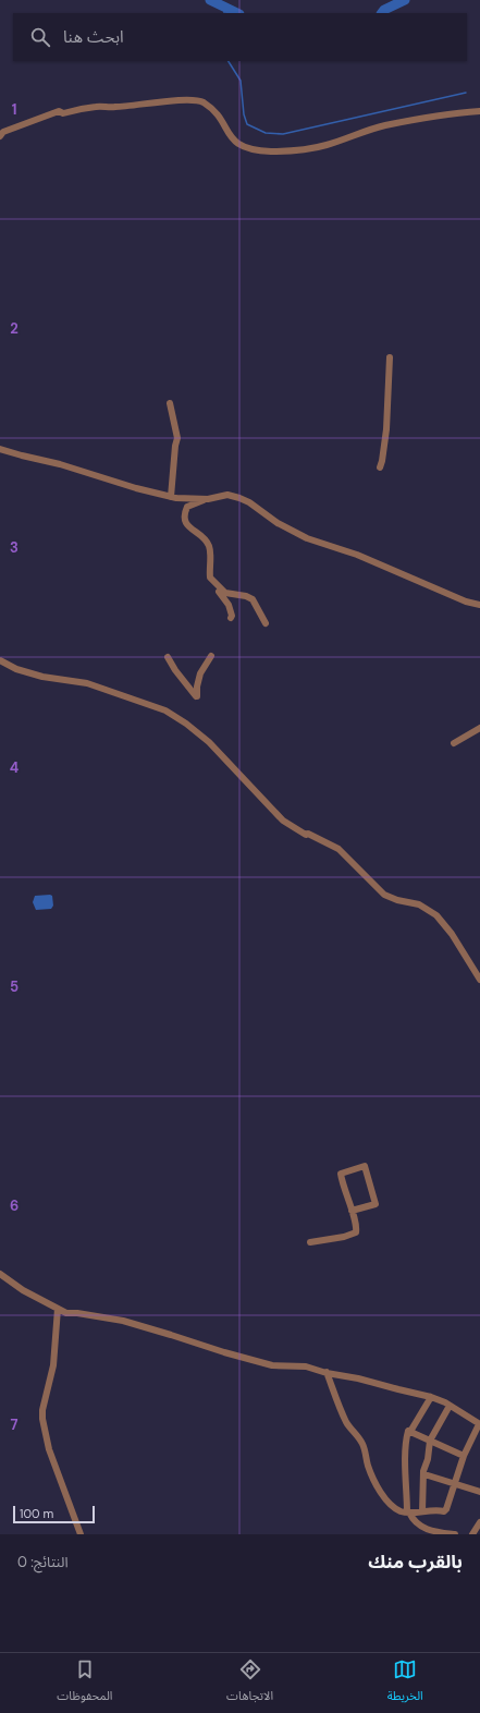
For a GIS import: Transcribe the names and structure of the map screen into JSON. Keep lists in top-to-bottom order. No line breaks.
{"scale_bar":"100 m","page":{"search":"ابحث هنا","scale":"100 m","heading":["بالقرب منك","النتائج: 0"],"nav":["الخريطة","الاتجاهات","المحفوظات"]},"grid":{"rows":["1","2","3","4","5","6","7"]}}
